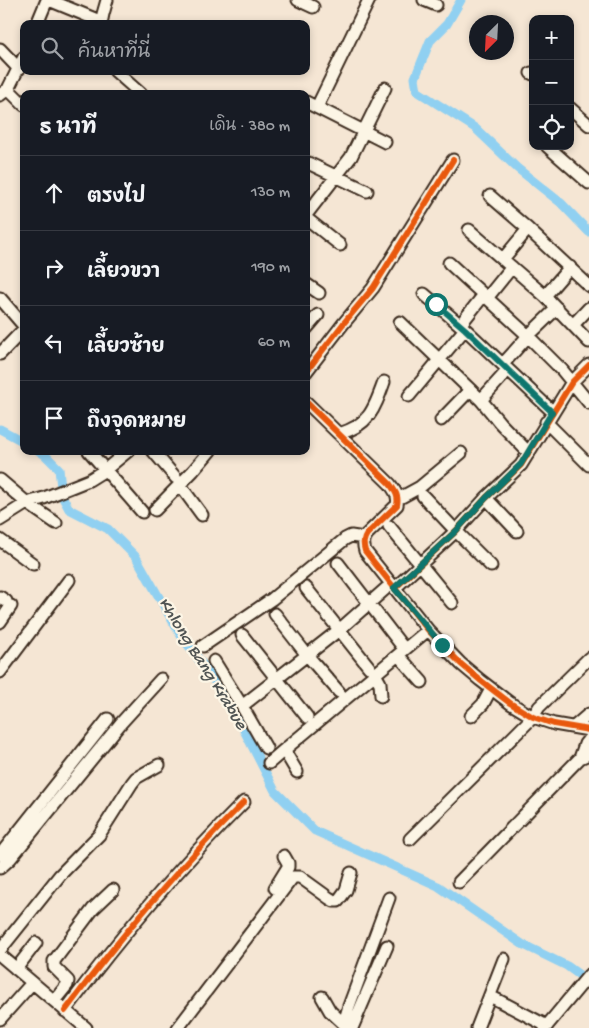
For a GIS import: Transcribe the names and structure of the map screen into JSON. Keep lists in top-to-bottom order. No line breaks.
{"water":["Khlong Bang Krabue"],"north":"bottom left","page":{"map_buttons":["+","−"],"search":"ค้นหาที่นี่","heading":["5 นาที","เดิน · 380 m"],"list":[["ตรงไป","130 m"],["เลี้ยวขวา","190 m"],["เลี้ยวซ้าย","60 m"],"ถึงจุดหมาย"]}}
